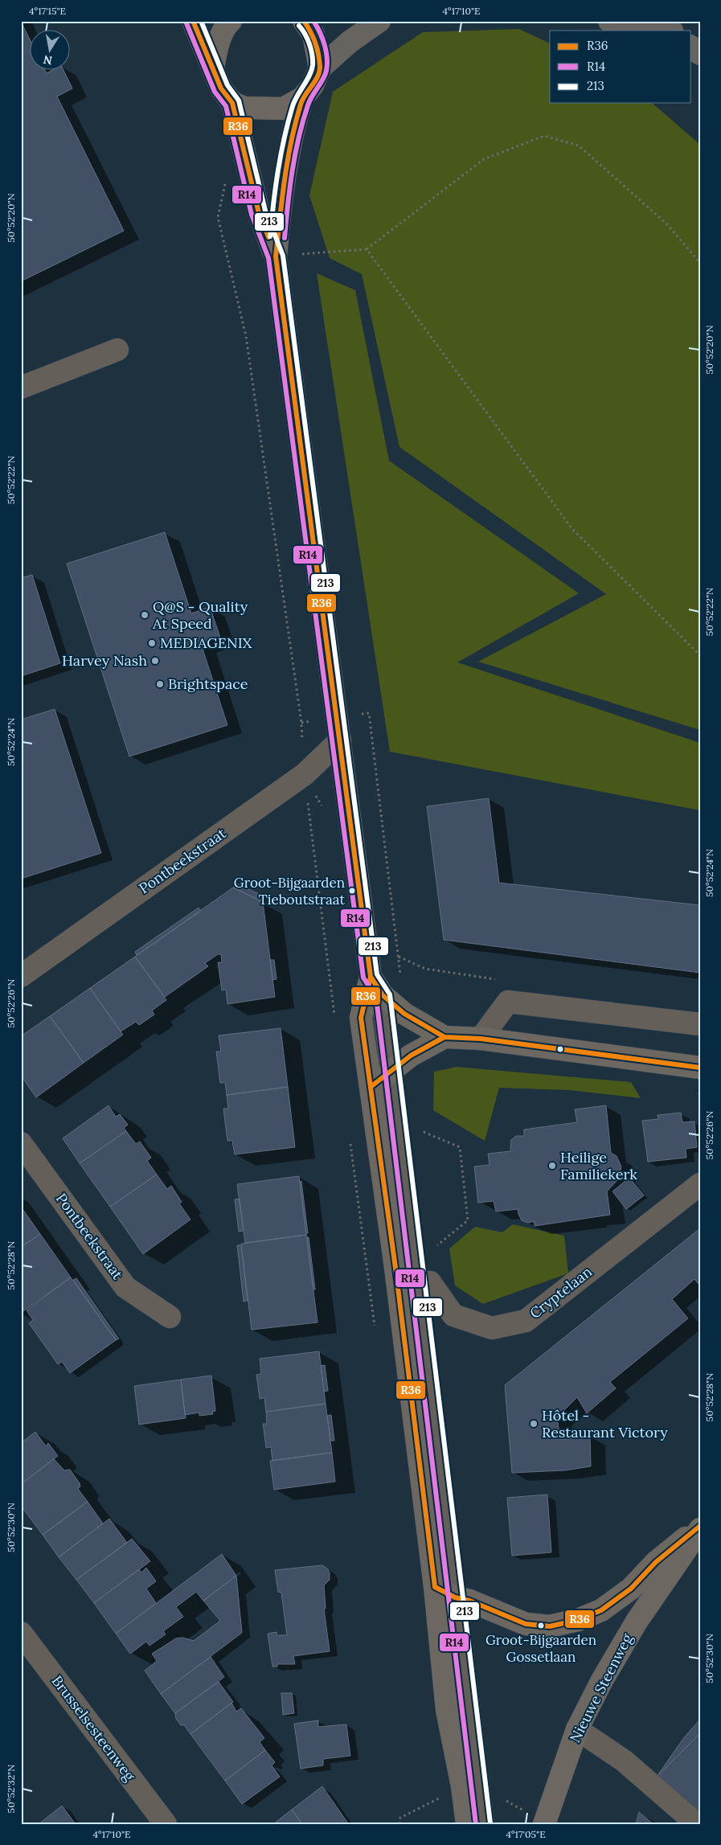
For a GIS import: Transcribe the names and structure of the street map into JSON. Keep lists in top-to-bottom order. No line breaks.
{"streets":{"main road":["Nieuwe Steenweg"],"street":["Pontbeekstraat","Cryptelaan","Brusselsesteenweg"]},"places":["Q@S - Quality At Speed","MEDIAGENIX","Harvey Nash","Brightspace","Groot-Bijgaarden Tieboutstraat","Heilige Familiekerk","Hôtel - Restaurant Victory","Groot-Bijgaarden Gossetlaan"],"lines":["transit line R36","transit line R14","transit line 213"],"legend":["R36","R14","213"],"north":"bottom","coordinates":["4°17'15\"E","4°17'10\"E","50°52'20\"N","50°52'22\"N","50°52'24\"N","50°52'26\"N","50°52'28\"N","50°52'30\"N","50°52'32\"N","4°17'05\"E"]}
